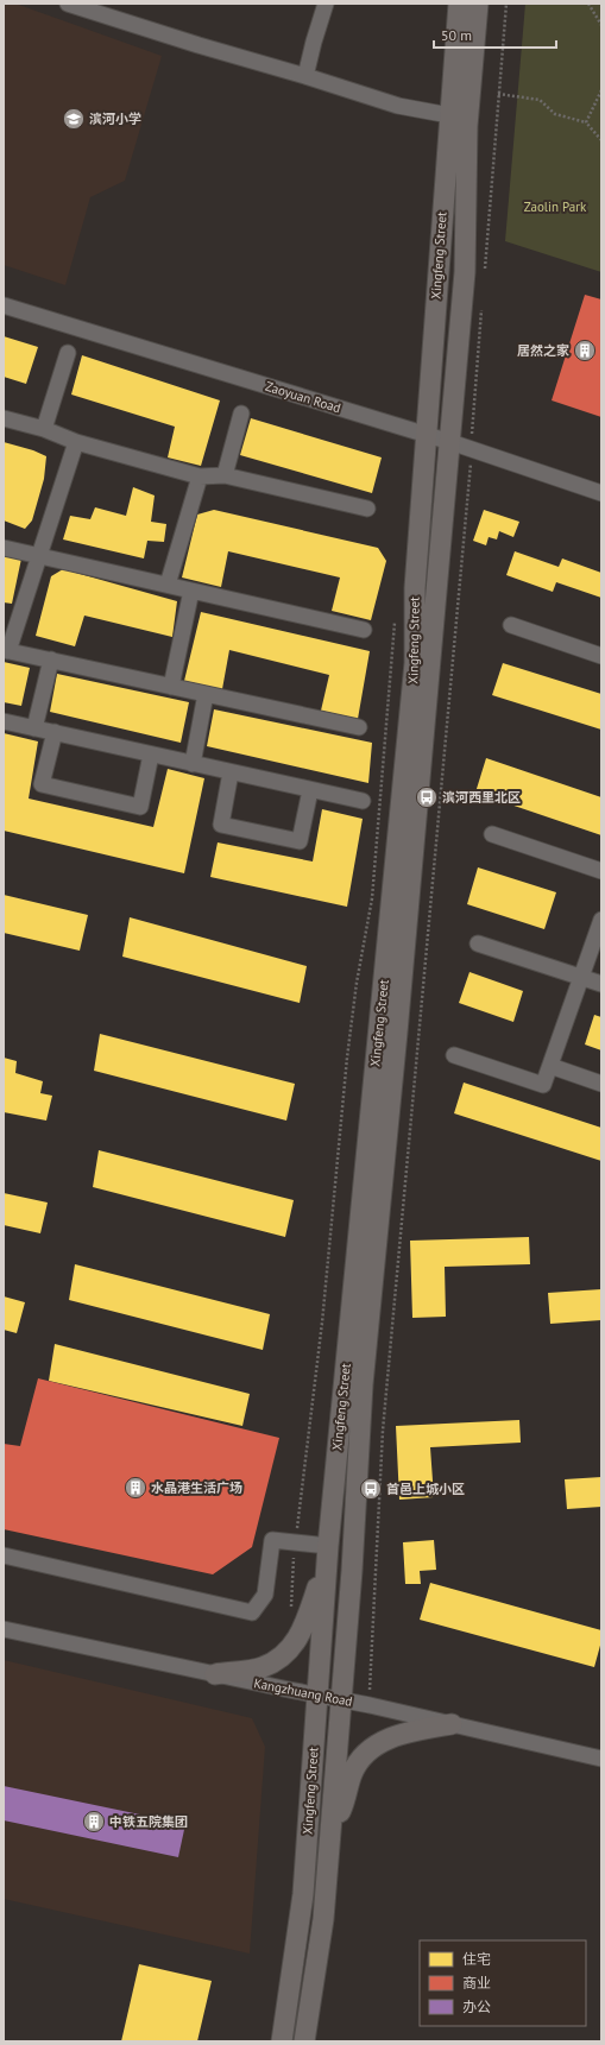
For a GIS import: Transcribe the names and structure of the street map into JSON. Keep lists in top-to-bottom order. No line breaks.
{"streets":{"main road":["Xingfeng Street"],"street":["Zaoyuan Road","Kangzhuang Road"]},"crossings":[["Xingfeng Street","Zaoyuan Road"],["Xingfeng Street","Kangzhuang Road"]],"parks":["Zaolin Park"],"places":{"school or university":["滨河小学"],"building":["居然之家","水晶港生活广场","中铁五院集团"],"bus stop":["滨河西里北区","首邑上城小区"]},"legend":["住宅","商业","办公"],"scale_bar":"50 m"}
